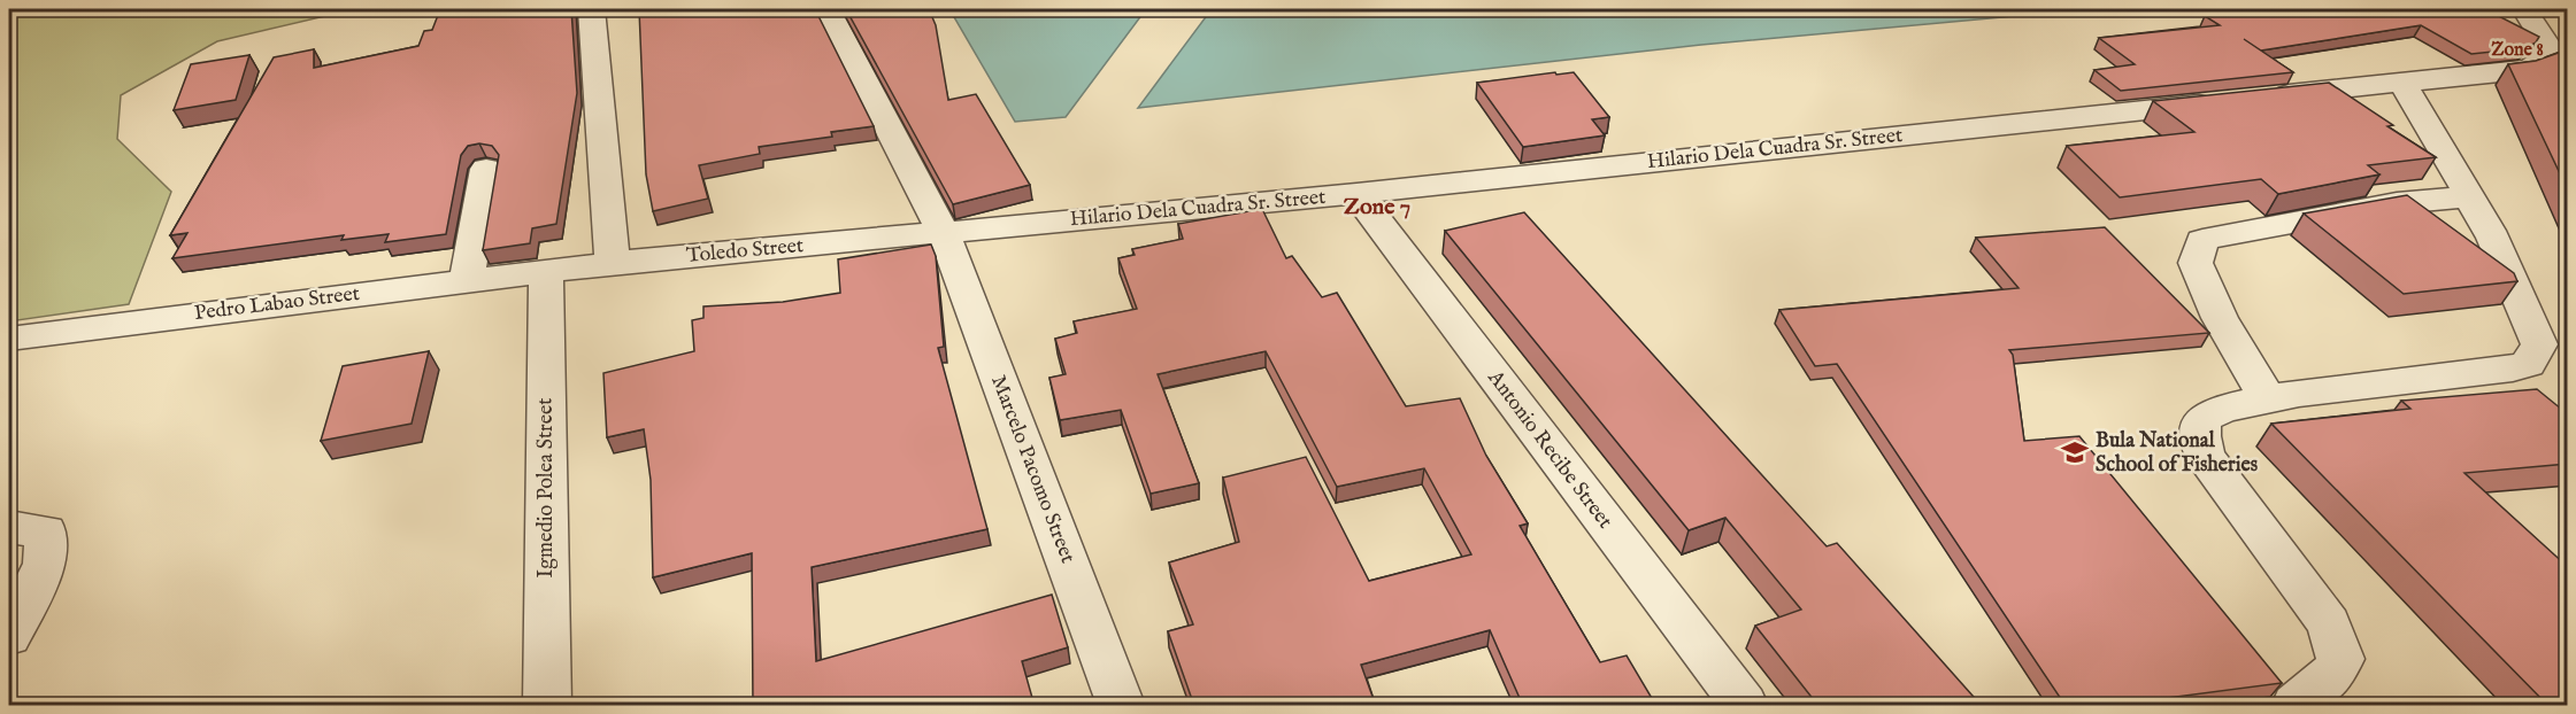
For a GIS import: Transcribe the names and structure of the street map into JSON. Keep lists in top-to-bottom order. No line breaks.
{"streets":{"street":["Hilario Dela Cuadra Sr. Street","Toledo Street","Pedro Labao Street","Antonio Recibe Street","Marcelo Pacomo Street","Igmedio Polea Street"]},"crossings":[["Hilario Dela Cuadra Sr. Street","Toledo Street"],["Hilario Dela Cuadra Sr. Street","Antonio Recibe Street"],["Hilario Dela Cuadra Sr. Street","Marcelo Pacomo Street"],["Toledo Street","Pedro Labao Street"],["Toledo Street","Marcelo Pacomo Street"],["Toledo Street","Igmedio Polea Street"],["Pedro Labao Street","Igmedio Polea Street"]],"districts":["Zone 8","Zone 7"],"places":{"school or university":["Bula National School of Fisheries"]}}
